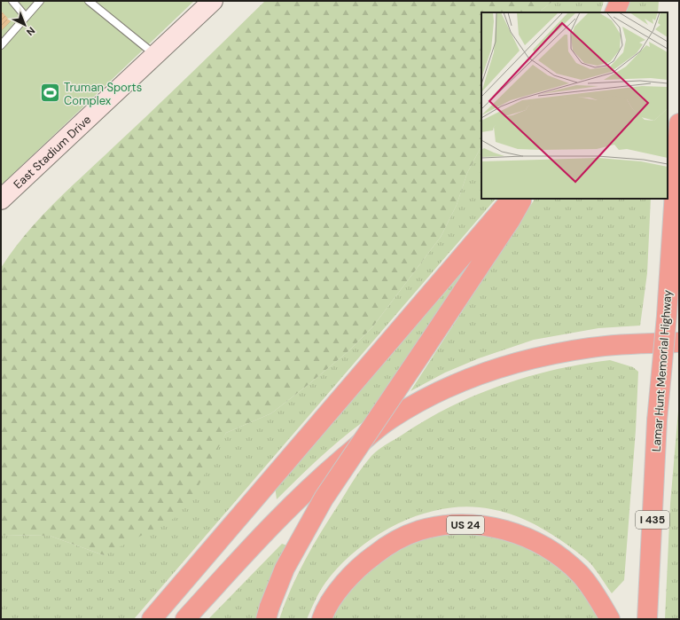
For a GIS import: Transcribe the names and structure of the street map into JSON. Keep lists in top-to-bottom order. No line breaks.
{"streets":{"highway":["Lamar Hunt Memorial Highway","I 435","US 24"],"main road":["East Stadium Drive"]},"places":{"sports":["Truman Sports Complex"]},"north":"bottom right"}
